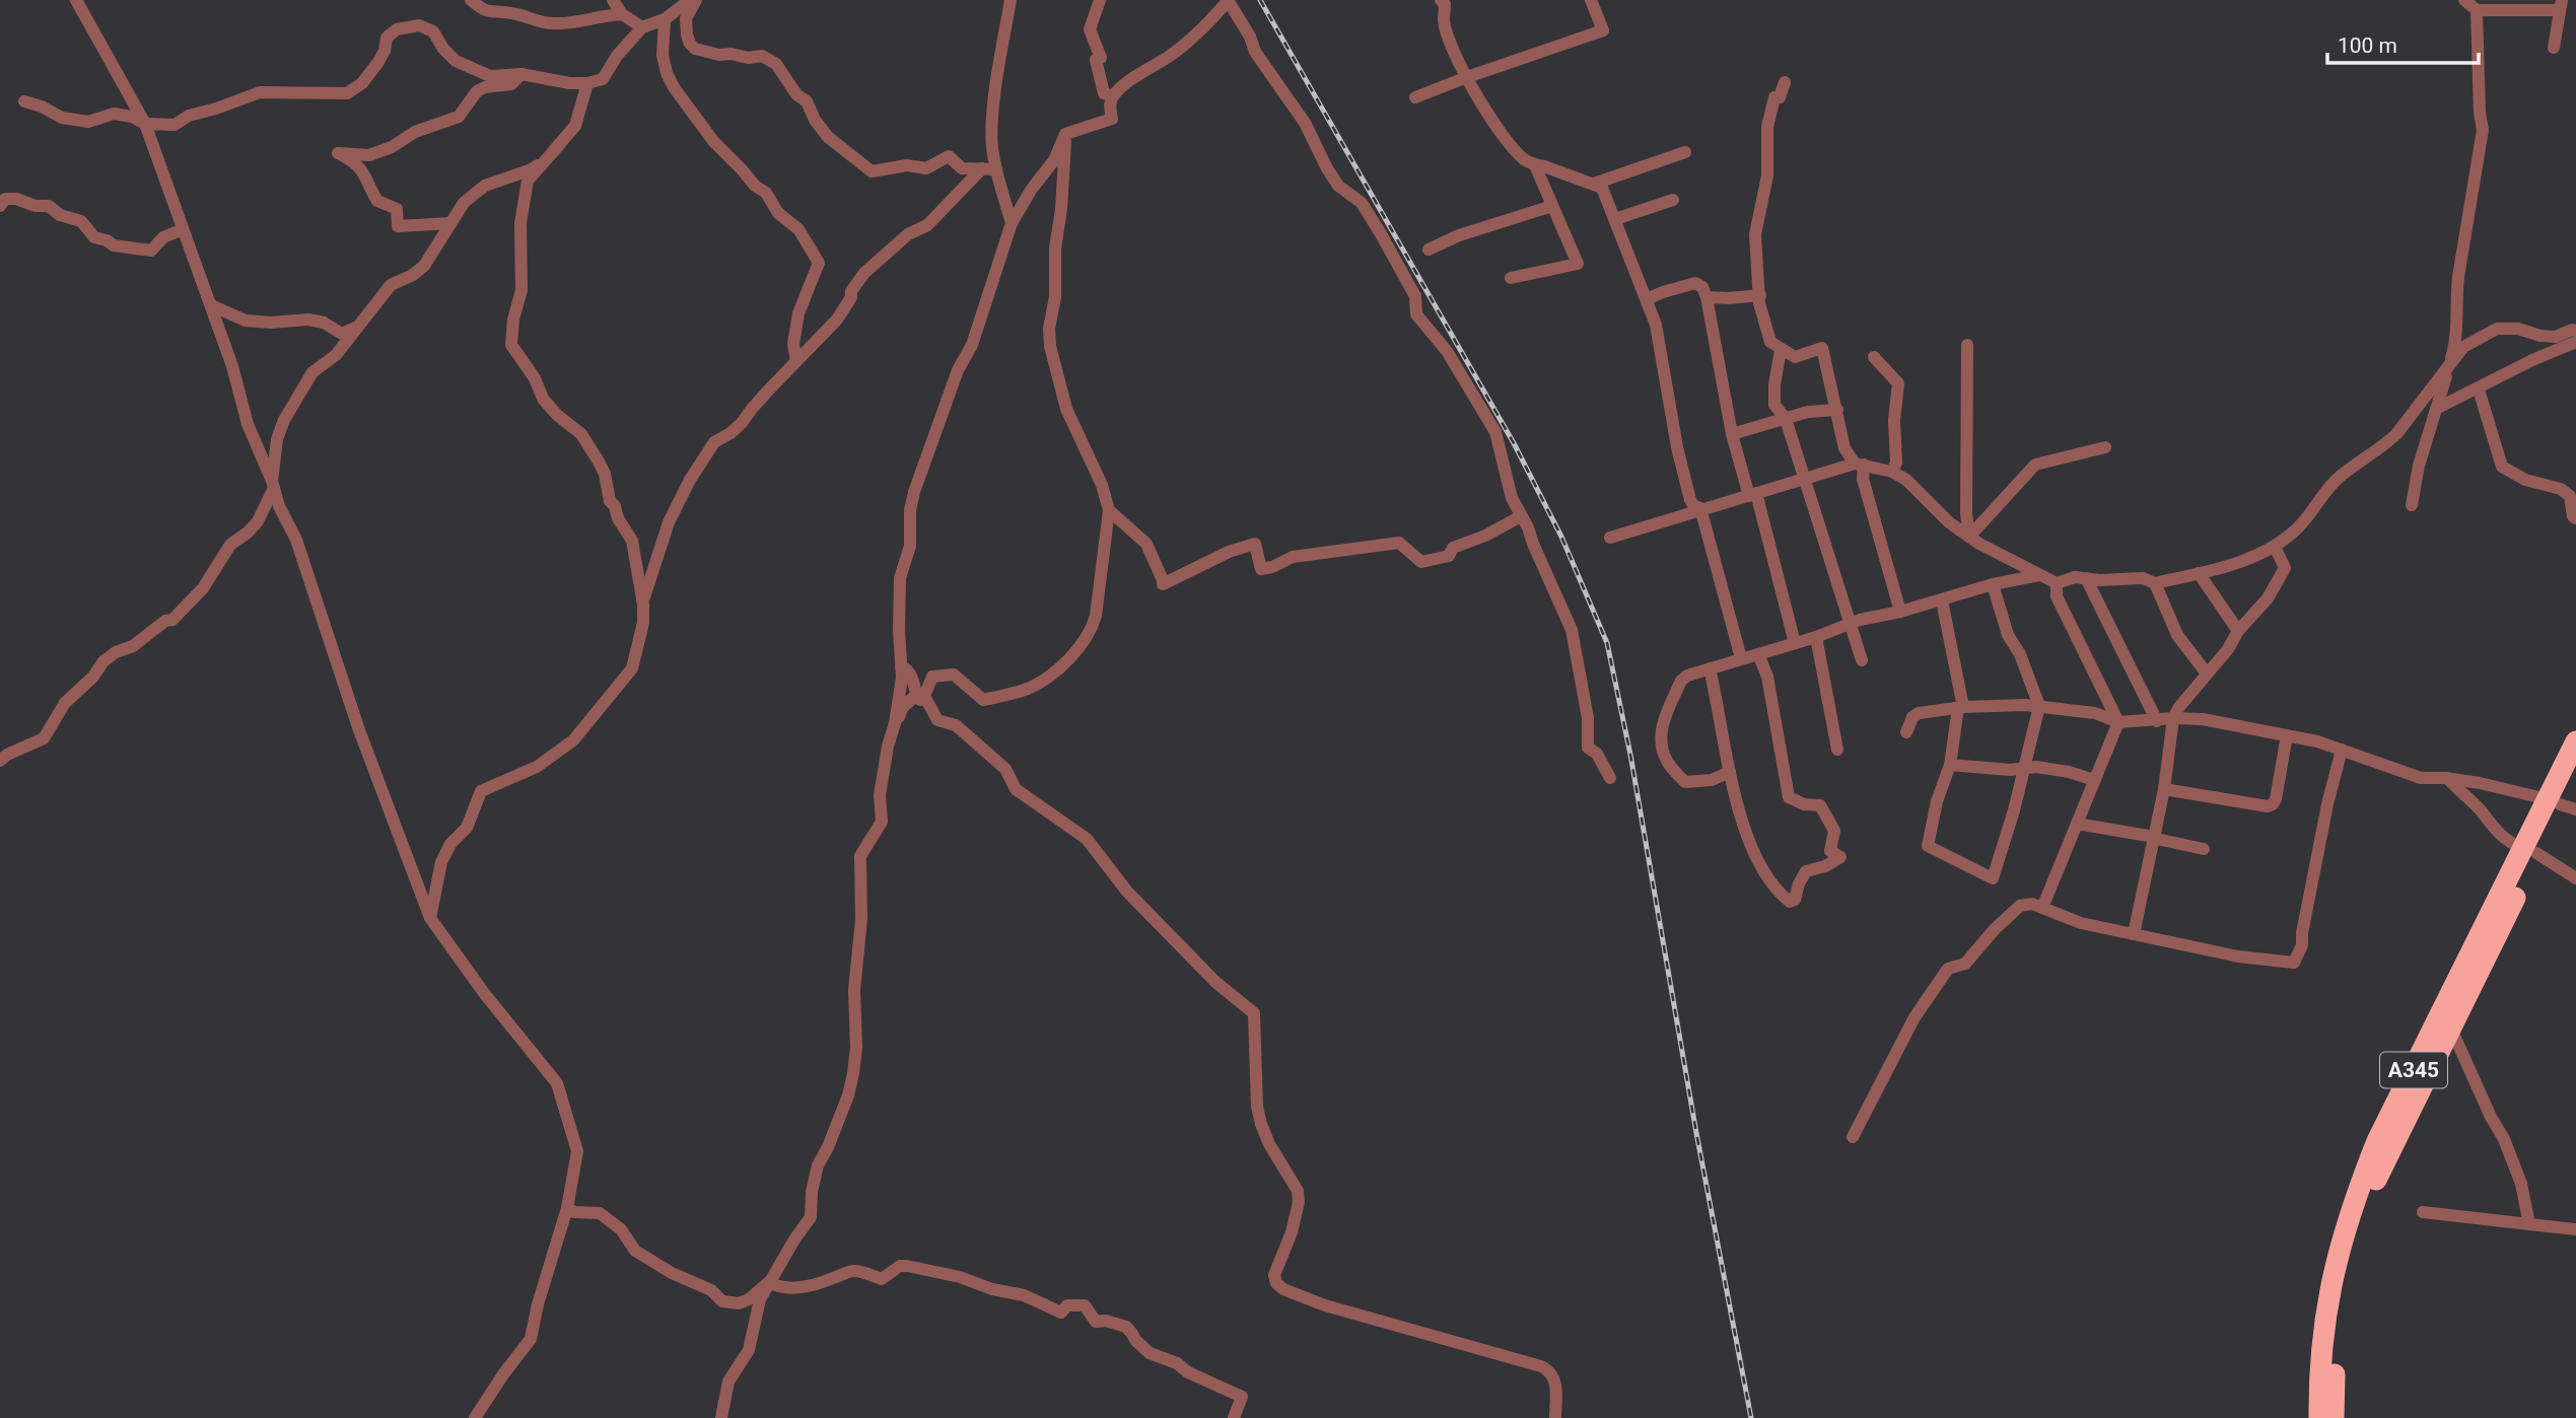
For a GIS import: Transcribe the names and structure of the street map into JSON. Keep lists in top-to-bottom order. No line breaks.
{"streets":{"highway":["A345"]},"scale_bar":"100 m"}
